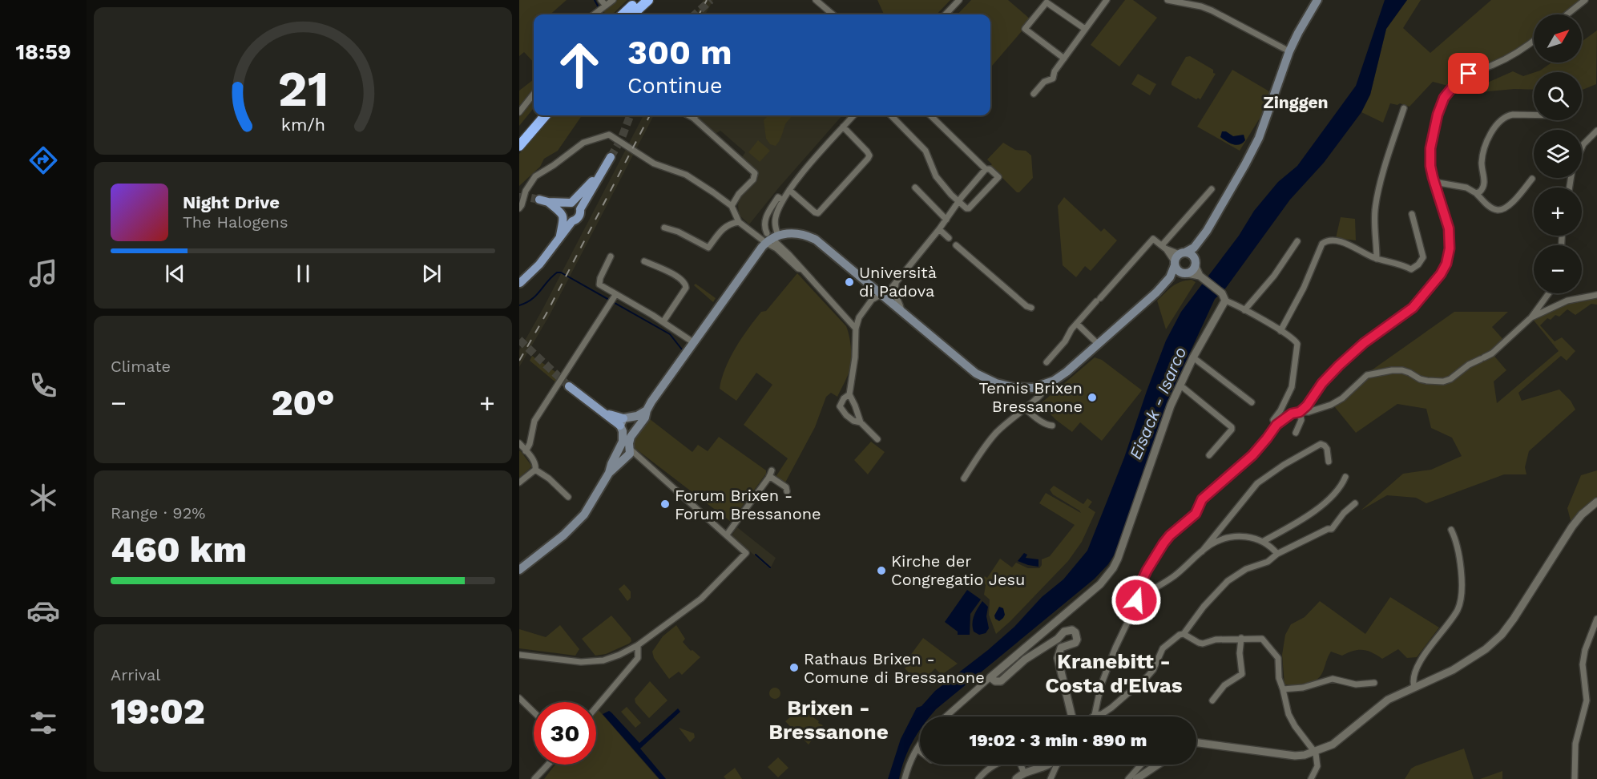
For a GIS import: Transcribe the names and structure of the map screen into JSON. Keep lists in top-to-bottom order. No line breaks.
{"districts":["Zinggen","Kranebitt - Costa d'Elvas","Brixen - Bressanone"],"water":["Eisack - Isarco"],"places":["Università di Padova","Tennis Brixen Bressanone","Forum Brixen - Forum Bressanone","Kirche der Congregatio Jesu","Rathaus Brixen - Comune di Bressanone"],"north":"top right","page":{"tabs":"18:59","map_buttons":["+","−"],"turn":["300 m","Continue"],"song":["Night Drive","The Halogens"],"tile":["Climate",["Range · 92%","460 km"],["Arrival","19:02"]],"heat":["−","20°","+"],"limit":"30","trip":"19:02 · 3 min · 890 m","gauge":["21","km/h"]}}
